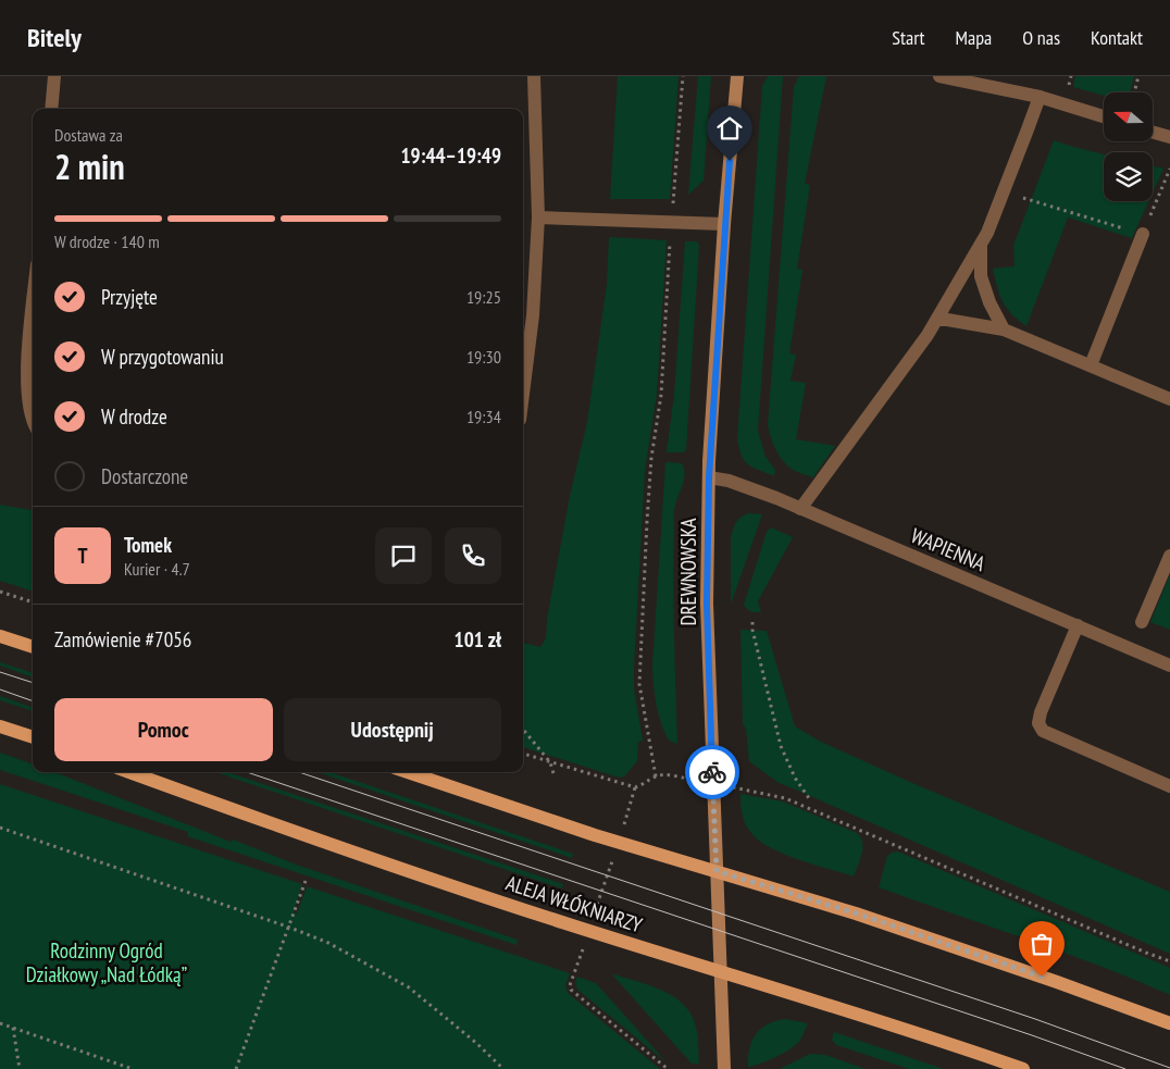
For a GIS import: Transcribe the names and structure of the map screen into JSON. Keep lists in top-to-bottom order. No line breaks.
{"streets":{"main road":["DREWNOWSKA","ALEJA WŁÓKNIARZY"],"street":["WAPIENNA"]},"crossings":[["WAPIENNA","DREWNOWSKA"],["DREWNOWSKA","ALEJA WŁÓKNIARZY"]],"parks":["Rodzinny Ogród Działkowy „Nad Łódką”"],"north":"left","page":{"header":"Bitely","nav":["Start","Mapa","O nas","Kontakt"],"heading":["2 min","Dostawa za","19:44–19:49"],"panel":["Tomek","Kurier · 4.7","Zamówienie #7056","101 zł"],"bar":"W drodze · 140 m","list":[["Przyjęte","19:25"],["W przygotowaniu","19:30"],["W drodze","19:34"],"Dostarczone"],"round":"T","buttons":["Pomoc","Udostępnij"]}}
